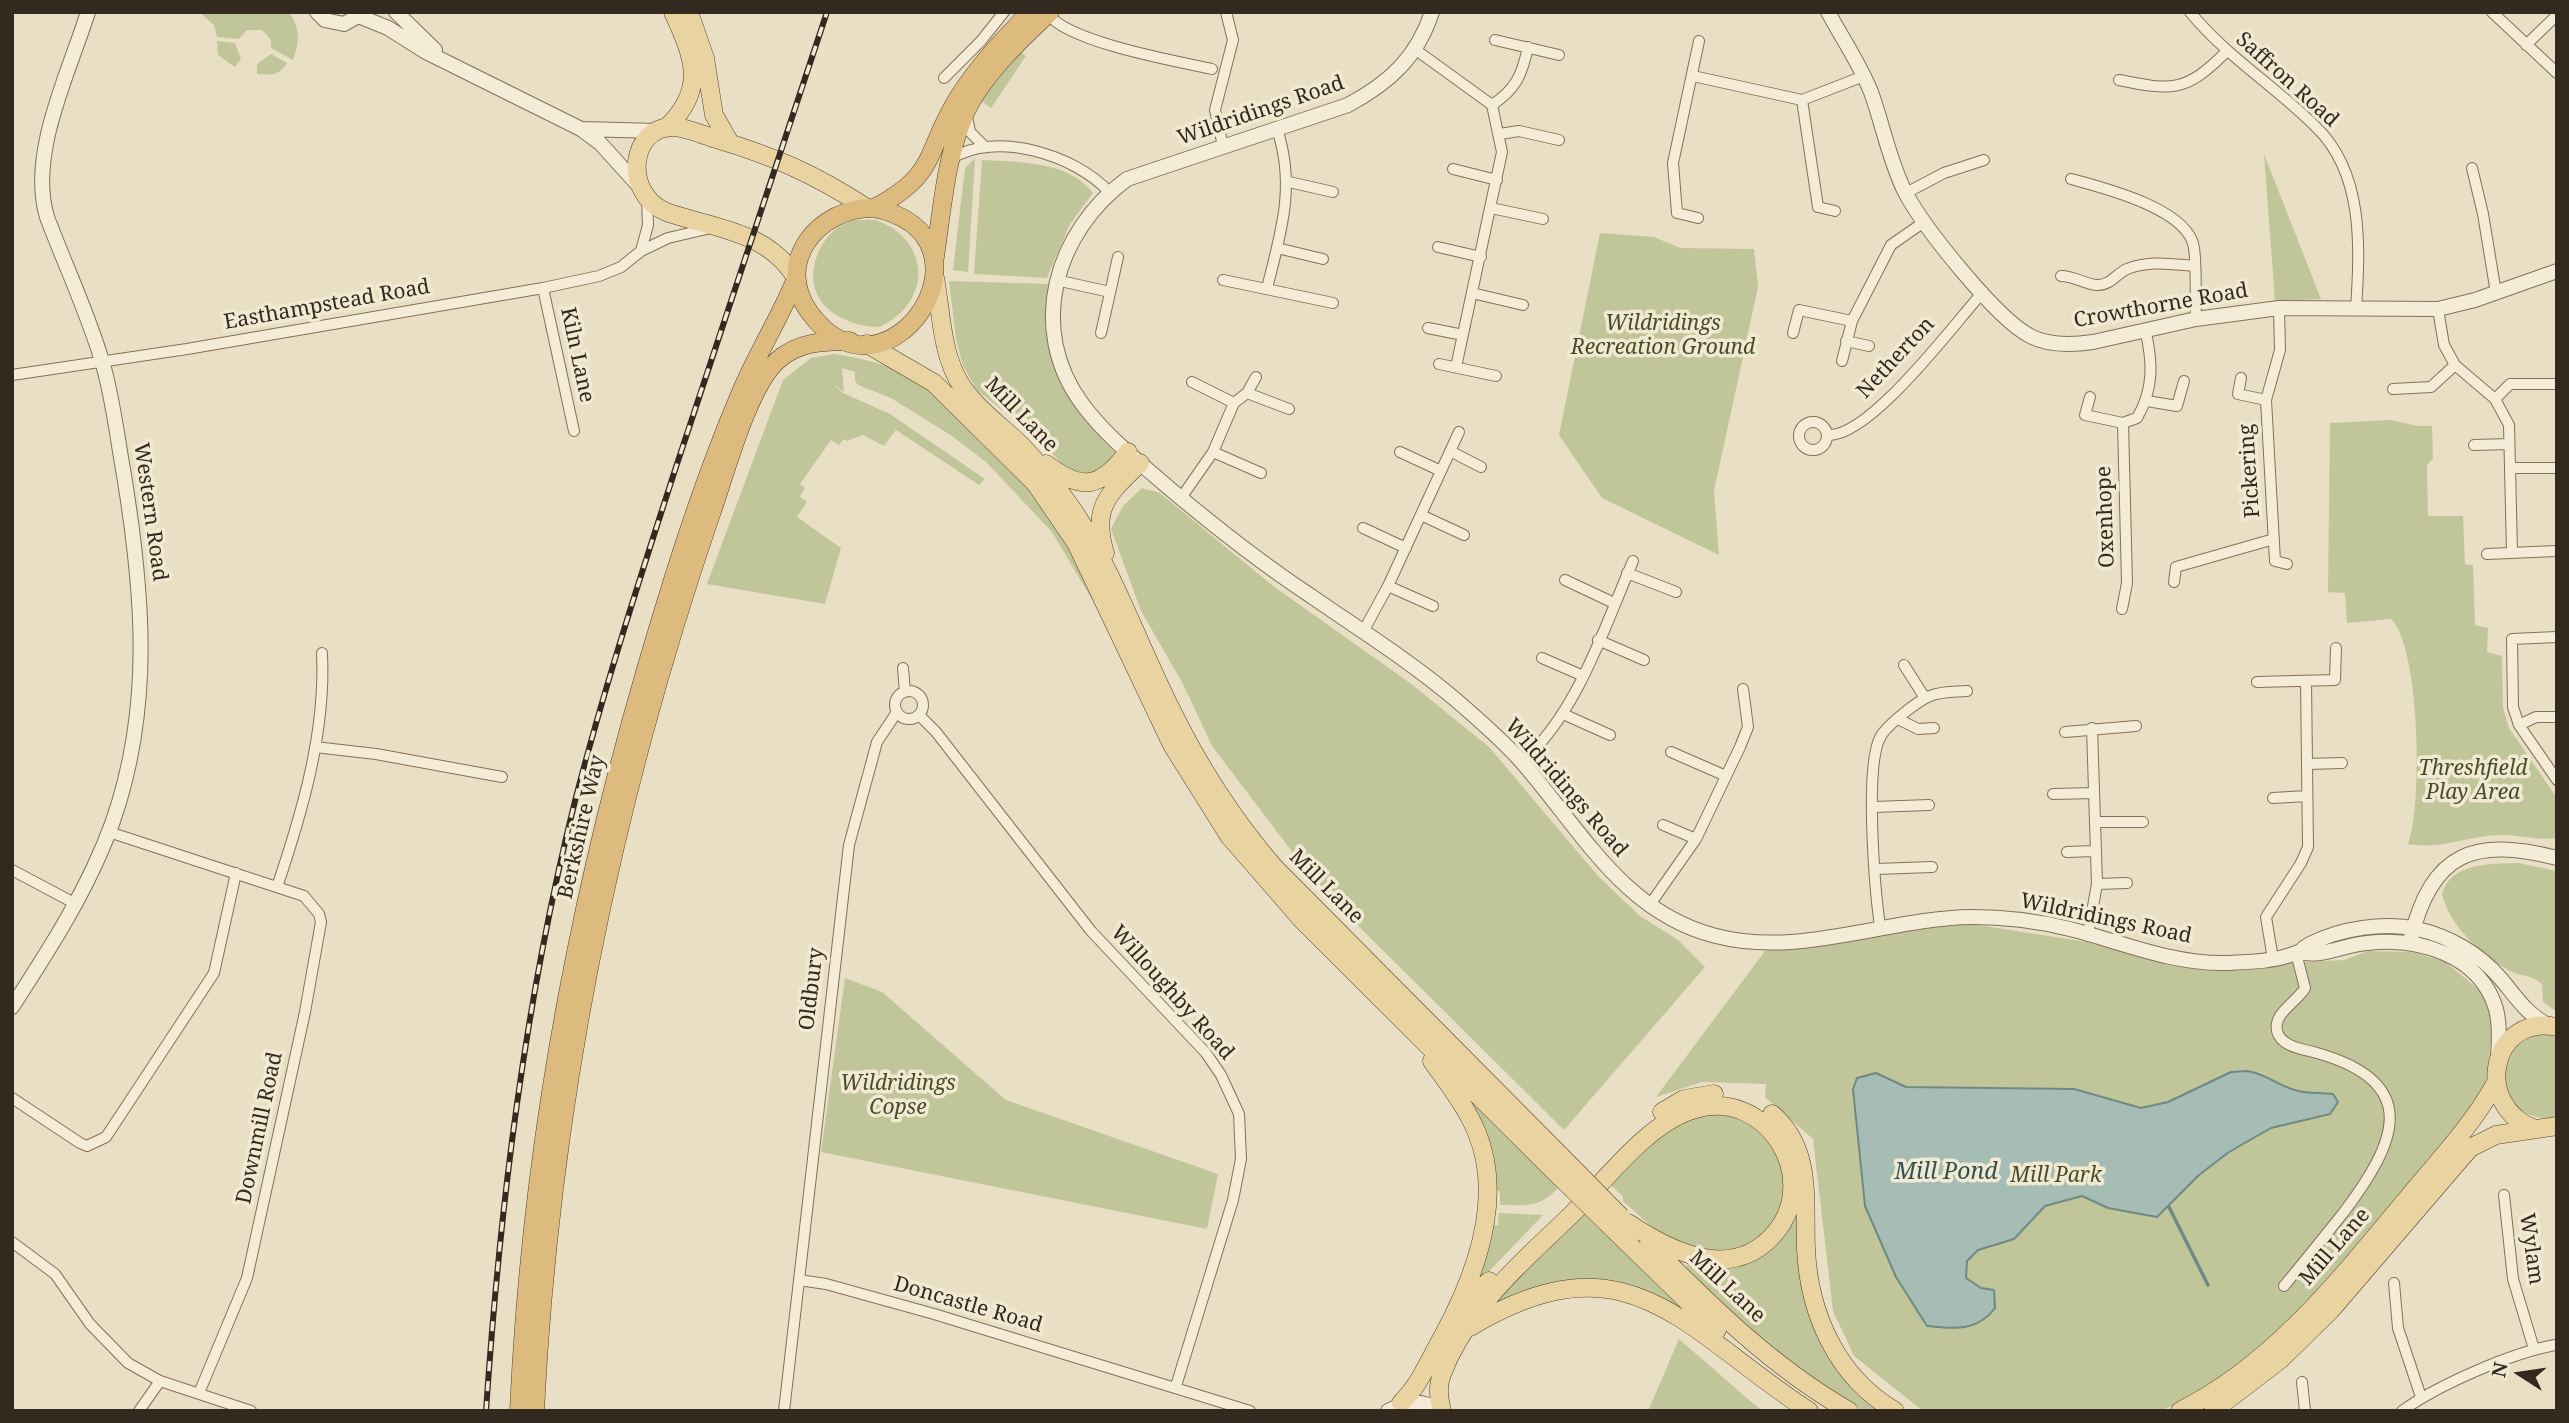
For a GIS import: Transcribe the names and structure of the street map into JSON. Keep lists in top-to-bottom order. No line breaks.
{"streets":{"highway":["Berkshire Way"],"main road":["Mill Lane"],"street":["Saffron Road","Wildridings Road","Easthampstead Road","Crowthorne Road","Kiln Lane","Netherton","Pickering","Western Road","Oxenhope","Oldbury","Willoughby Road","Downmill Road","Wylam","Doncastle Road"]},"crossings":[["Saffron Road","Crowthorne Road"],["Wildridings Road","Mill Lane"],["Easthampstead Road","Kiln Lane"],["Easthampstead Road","Western Road"],["Crowthorne Road","Netherton"],["Crowthorne Road","Pickering"],["Mill Lane","Berkshire Way"],["Western Road","Downmill Road"],["Oldbury","Willoughby Road"],["Oldbury","Doncastle Road"],["Willoughby Road","Doncastle Road"]],"water":["Mill Pond"],"parks":["Wildridings Recreation Ground","Threshfield Play Area","Wildridings Copse","Mill Park"],"north":"left"}
